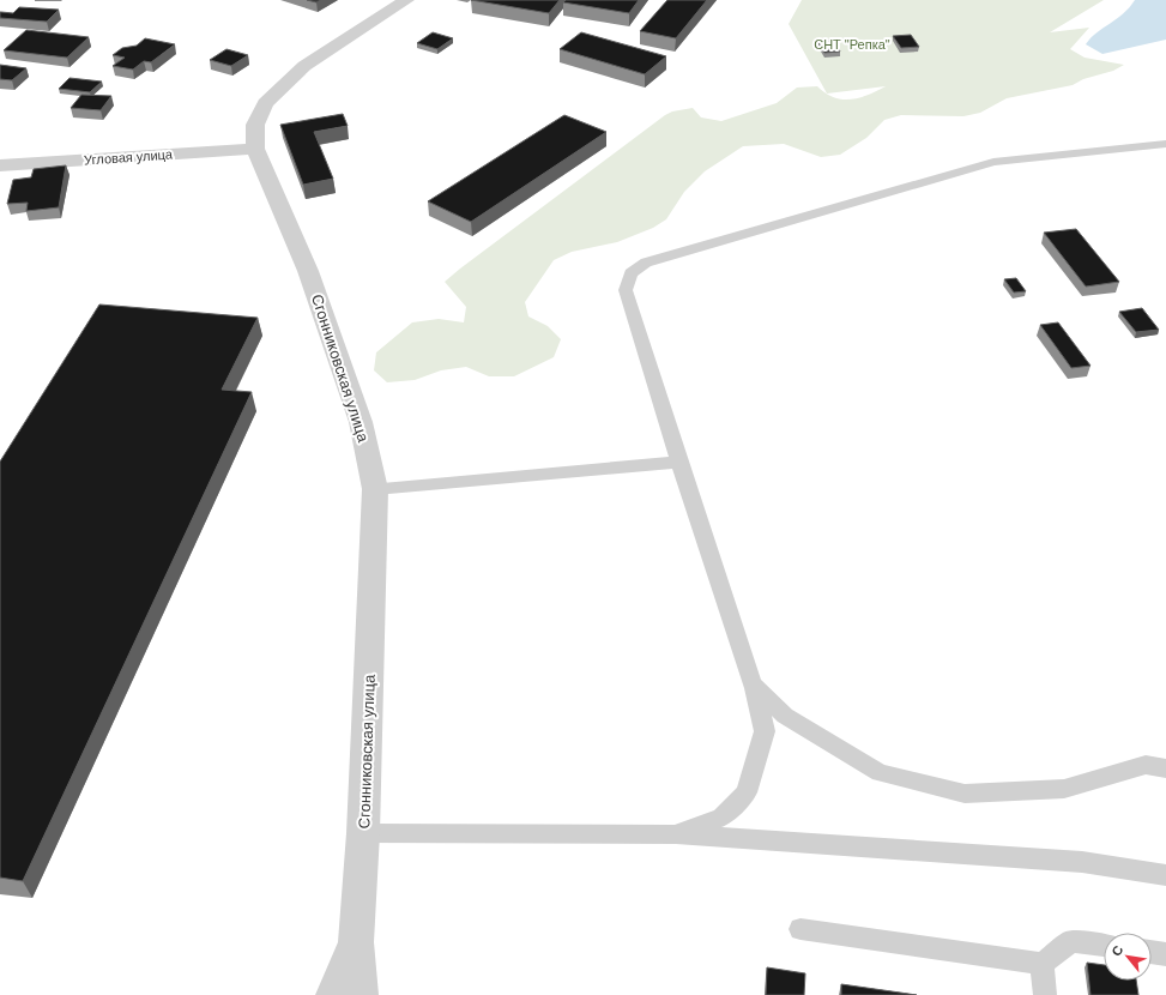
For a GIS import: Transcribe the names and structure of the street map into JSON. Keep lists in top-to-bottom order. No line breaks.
{"streets":{"street":["Угловая улица","Сгонниковская улица"]},"crossings":[["Угловая улица","Сгонниковская улица"]],"parks":["СНТ \"Репка\""],"north":"top left"}
